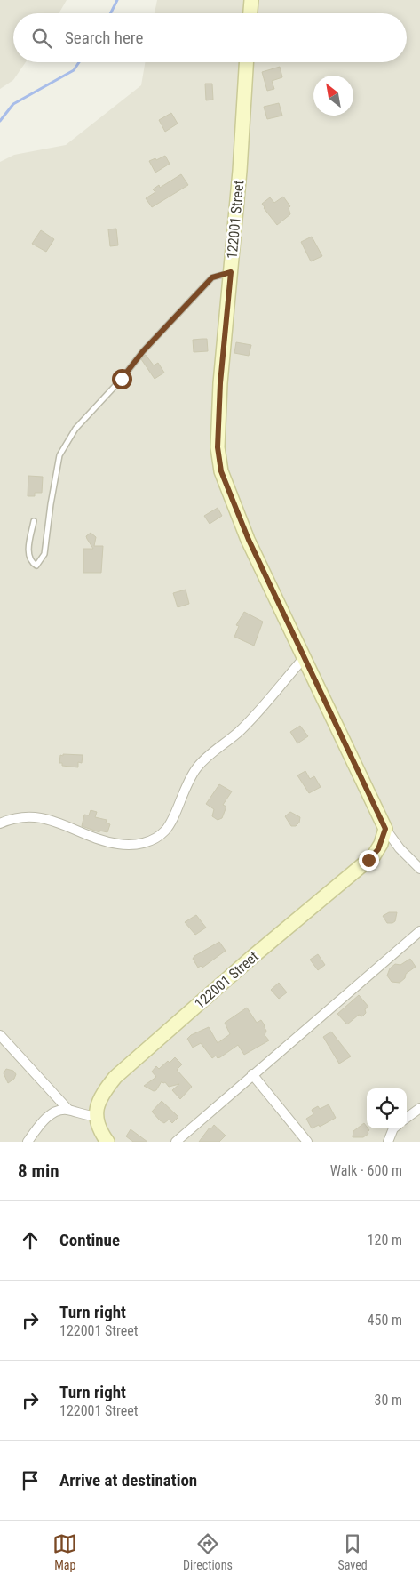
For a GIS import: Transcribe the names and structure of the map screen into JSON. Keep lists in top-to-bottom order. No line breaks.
{"streets":{"street":["122001 Street"]},"north":"top left","page":{"search":"Search here","heading":["8 min","Walk · 600 m"],"list":[["Continue","120 m"],["Turn right","122001 Street","450 m"],["Turn right","122001 Street","30 m"],"Arrive at destination"],"nav":["Map","Directions","Saved"]}}
